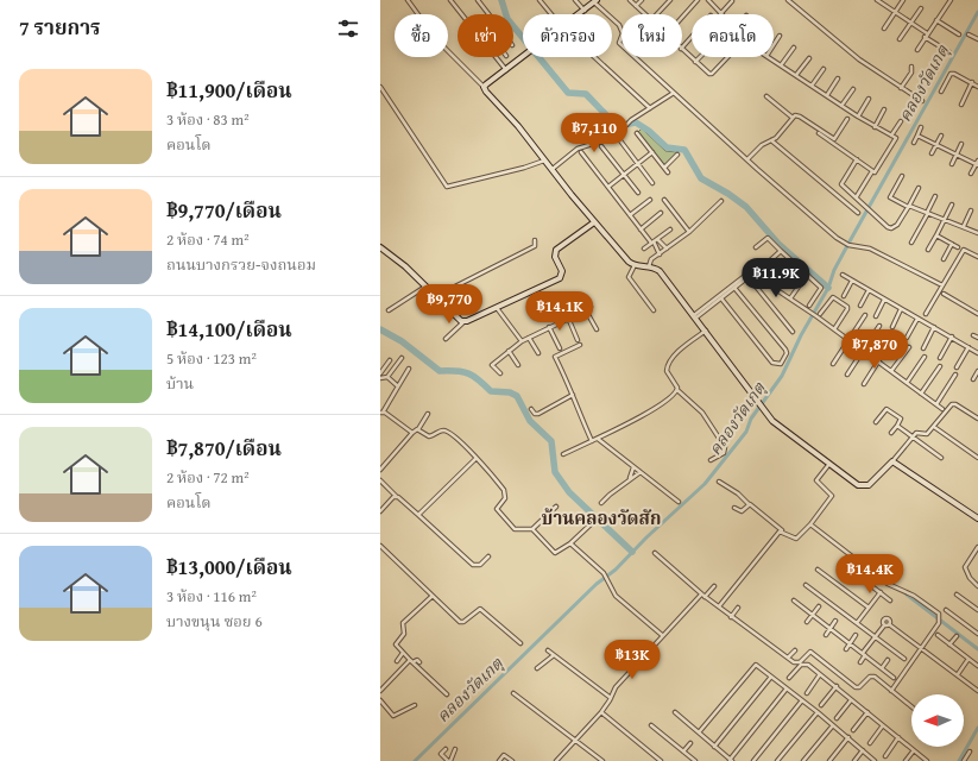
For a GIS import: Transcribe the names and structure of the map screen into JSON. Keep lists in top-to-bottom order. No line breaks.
{"districts":["บ้านคลองวัดสัก"],"water":["คลองวัดเกตุ"],"north":"left","page":{"heading":"7 รายการ","chip":["ซื้อ","เช่า","ตัวกรอง","ใหม่","คอนโด"],"list":[{"name":"฿11,900/เดือน","note":"3 ห้อง · 83 m² · คอนโด"},{"name":"฿9,770/เดือน","note":"2 ห้อง · 74 m² · ถนนบางกรวย-จงถนอม"},{"name":"฿14,100/เดือน","note":"5 ห้อง · 123 m² · บ้าน"},{"name":"฿7,870/เดือน","note":"2 ห้อง · 72 m² · คอนโด"},{"name":"฿13,000/เดือน","note":"3 ห้อง · 116 m² · บางขนุน ซอย 6"}],"price":["฿7,110","฿11.9K","฿9,770","฿14.1K","฿7,870","฿14.4K","฿13K"]}}
